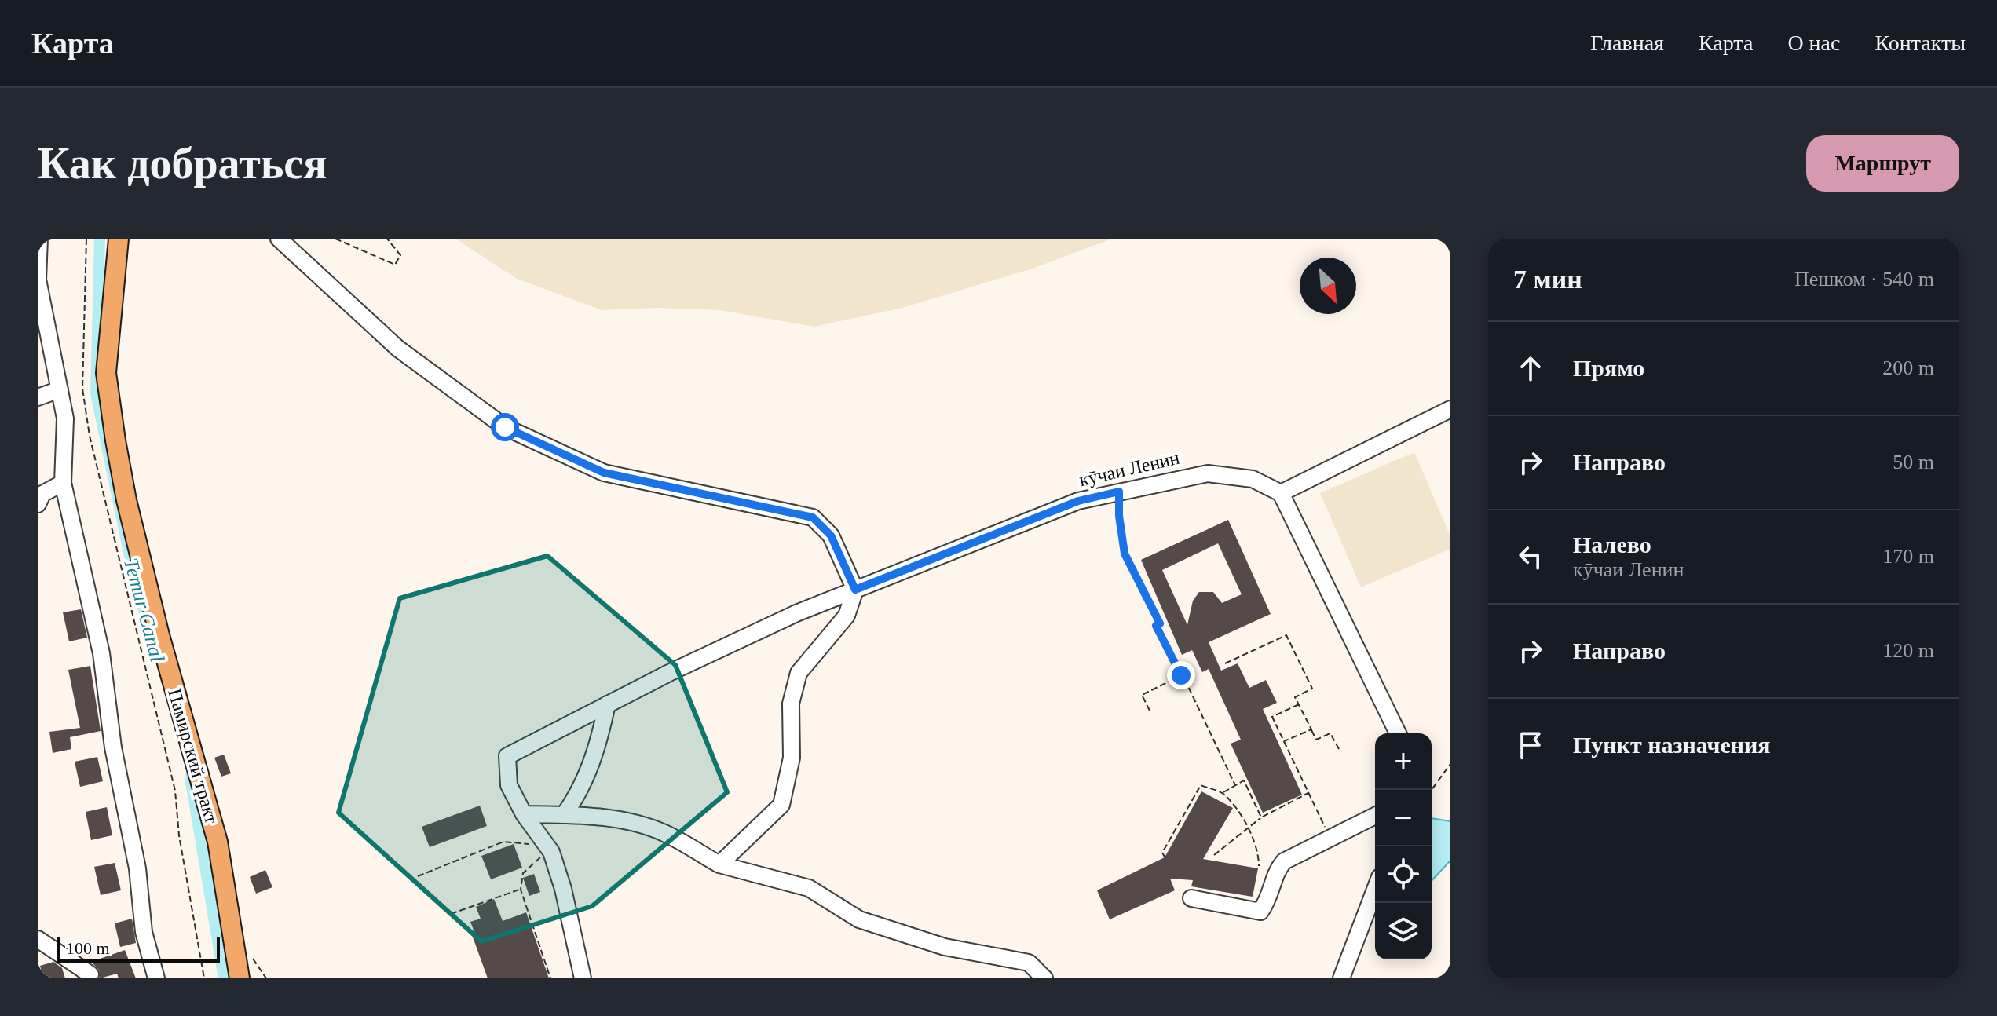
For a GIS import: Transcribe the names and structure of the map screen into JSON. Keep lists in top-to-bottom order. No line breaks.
{"streets":{"main road":["Памирский тракт"],"street":["кӯчаи Ленин"]},"water":["Temur Canal"],"scale_bar":"100 m","north":"bottom right","page":{"header":"Карта","nav":["Главная","Карта","О нас","Контакты"],"buttons":"Маршрут","title":"Как добраться","heading":["7 мин","Пешком · 540 m"],"list":[["Прямо","200 m"],["Направо","50 m"],["Налево","кӯчаи Ленин","170 m"],["Направо","120 m"],"Пункт назначения"],"map_buttons":["+","−"],"scale":"100 m"}}
